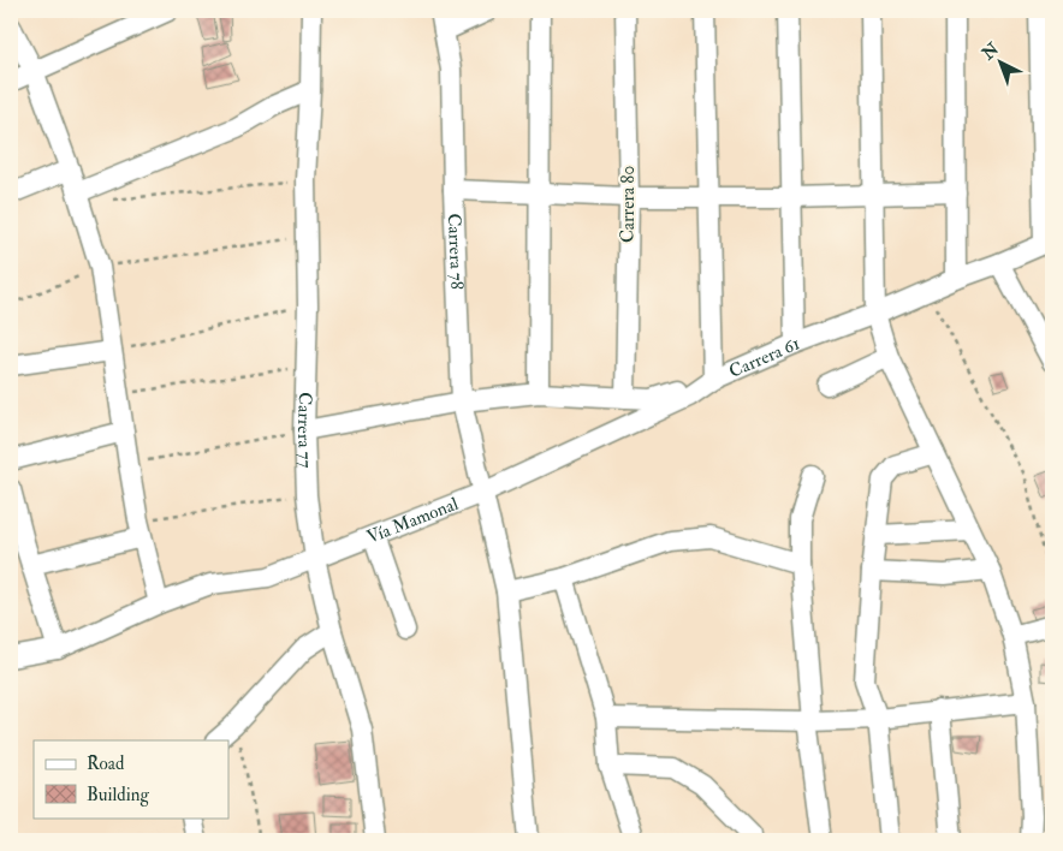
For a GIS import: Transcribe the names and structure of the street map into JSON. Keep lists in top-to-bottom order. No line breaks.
{"streets":{"street":["Carrera 80","Carrera 78","Carrera 61","Carrera 77","Vía Mamonal"]},"crossings":[["Carrera 78","Carrera 61"],["Carrera 78","Vía Mamonal"],["Carrera 61","Vía Mamonal"],["Carrera 77","Vía Mamonal"]],"legend":["Road","Building"],"north":"top left"}
